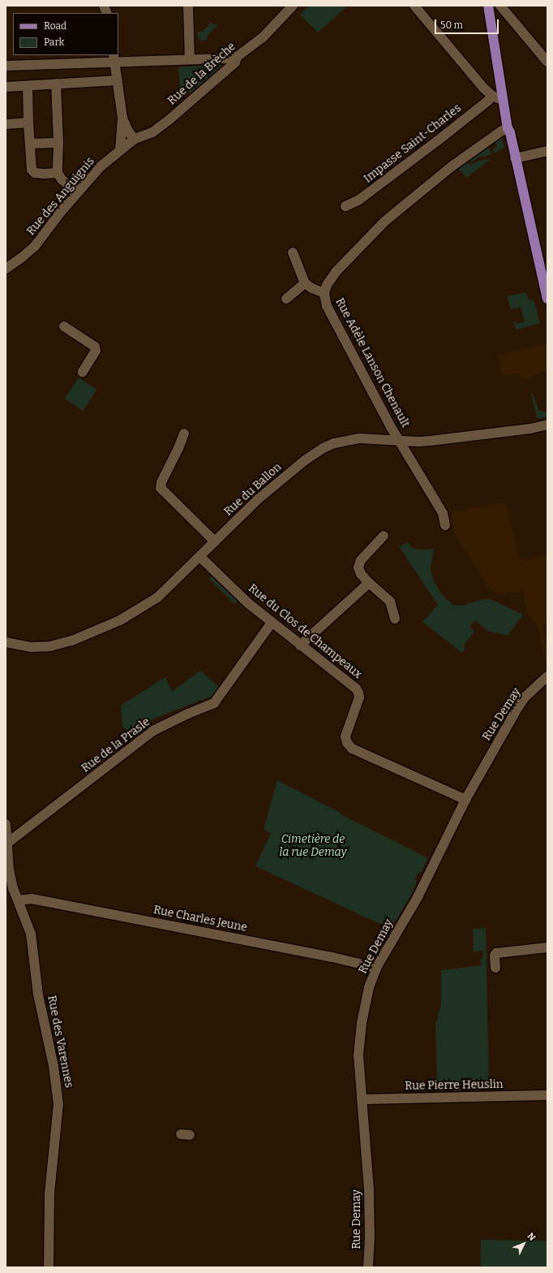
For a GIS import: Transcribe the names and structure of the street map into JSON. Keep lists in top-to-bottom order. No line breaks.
{"streets":{"street":["Rue de la Brèche","Impasse Saint-Charles","Rue des Anguignis","Rue Adèle Lanson Chenault","Rue du Ballon","Rue du Clos de Champeaux","Rue Demay","Rue de la Prasle","Rue Charles Jeune","Rue des Varennes","Rue Pierre Heuslin"]},"crossings":[["Rue de la Brèche","Rue des Anguignis"],["Rue Adèle Lanson Chenault","Rue du Ballon"],["Rue du Ballon","Rue du Clos de Champeaux"],["Rue du Clos de Champeaux","Rue Demay"],["Rue du Clos de Champeaux","Rue de la Prasle"],["Rue Demay","Rue Charles Jeune"],["Rue Demay","Rue Pierre Heuslin"],["Rue de la Prasle","Rue des Varennes"],["Rue Charles Jeune","Rue des Varennes"]],"parks":["Cimetière de la rue Demay"],"legend":["Road","Park"],"scale_bar":"50 m","north":"top right"}
